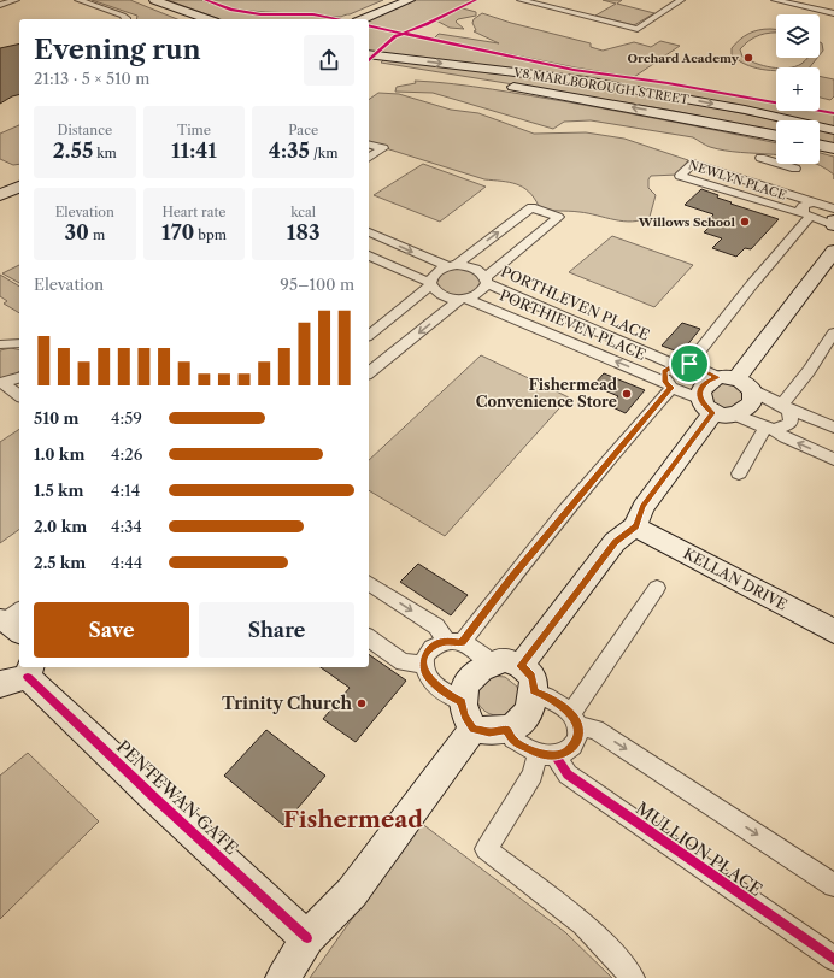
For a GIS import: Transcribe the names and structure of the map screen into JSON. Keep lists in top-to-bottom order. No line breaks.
{"streets":{"street":["V8 MARLBOROUGH STREET","NEWLYN PLACE","PORTHLEVEN PLACE","PORTHIEVEN PLACE","KELLAN DRIVE","PENTEWAN GATE","MULLION PLACE"]},"one_way":["PORTHIEVEN PLACE"],"districts":["Fishermead"],"places":["Orchard Academy","Willows School","Fishermead Convenience Store","Trinity Church"],"page":{"map_buttons":["+","−"],"heading":["Evening run","21:13 · 5 × 510 m"],"stats":[["Distance","2.55 km"],["Time","11:41"],["Pace","4:35 /km"],["Elevation","30 m"],["Heart rate","170 bpm"],["kcal","183"]],"chart":["Elevation","95–100 m"],"list":[{"name":"510 m","note":"4:59"},{"name":"1.0 km","note":"4:26"},{"name":"1.5 km","note":"4:14"},{"name":"2.0 km","note":"4:34"},{"name":"2.5 km","note":"4:44"}],"buttons":["Save","Share"]}}
